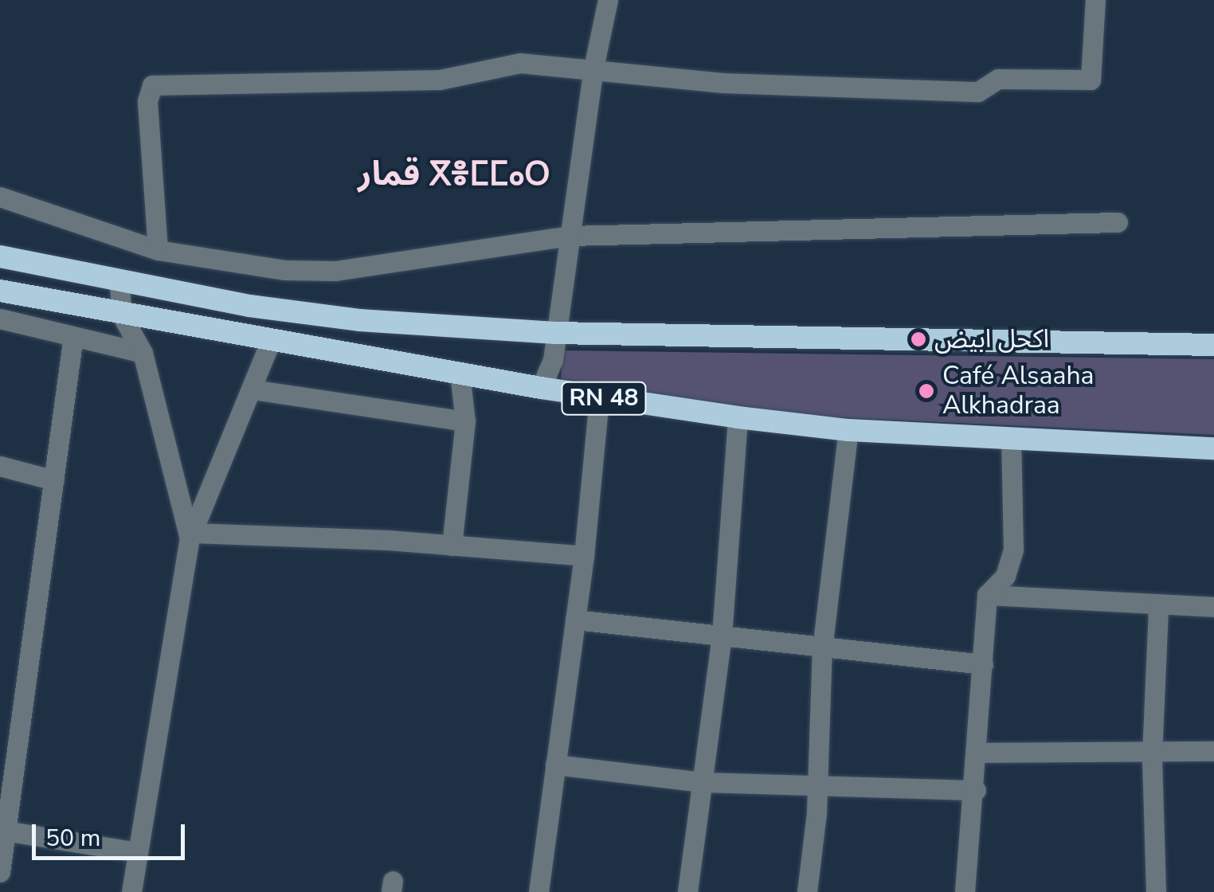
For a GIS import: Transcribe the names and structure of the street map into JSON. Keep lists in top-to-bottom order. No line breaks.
{"streets":{"highway":["RN 48"]},"districts":["قمار ⴳⴻⵎⵎⴰⵔ"],"places":["اكحل ابيض","Café Alsaaha Alkhadraa"],"scale_bar":"50 m"}
